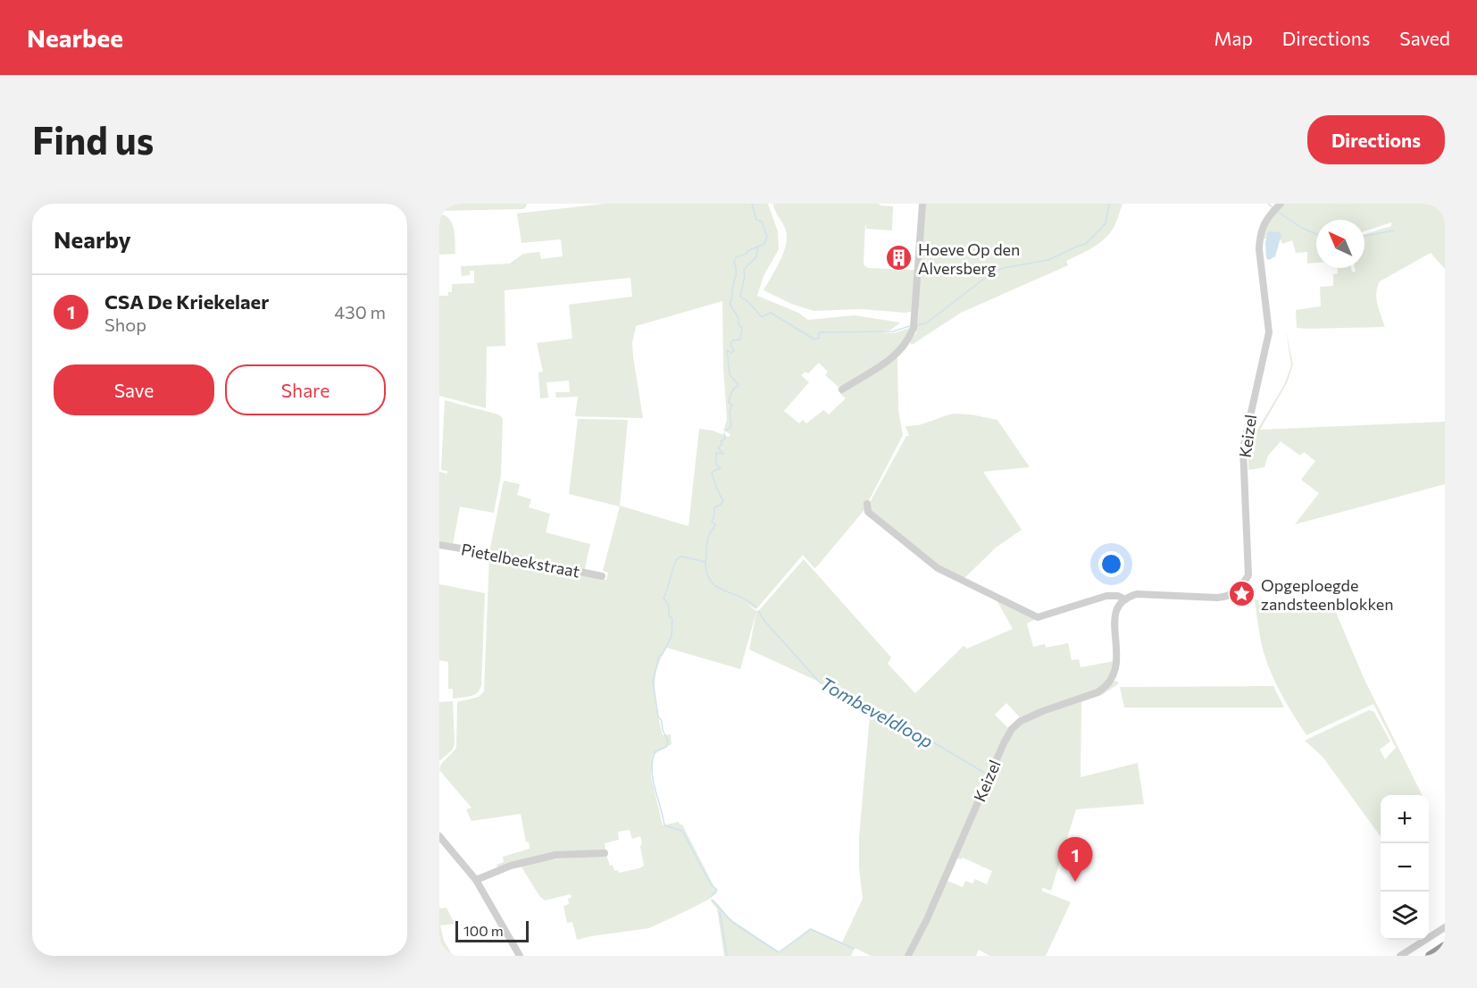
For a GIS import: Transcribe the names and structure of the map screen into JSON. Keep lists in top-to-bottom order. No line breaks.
{"streets":{"street":["Keizel","Pietelbeekstraat"]},"water":["Tombeveldloop"],"places":{"building":["Hoeve Op den Alversberg"],"place":["Opgeploegde zandsteenblokken"]},"scale_bar":"100 m","north":"top left","page":{"header":"Nearbee","nav":["Map","Directions","Saved"],"buttons":["Directions",["Save","Share"]],"title":"Find us","heading":"Nearby","list":[{"mark":"1","name":"CSA De Kriekelaer","note":"Shop","value":"430 m"}],"map_buttons":["+","−"],"pins":"1","scale":"100 m"}}
